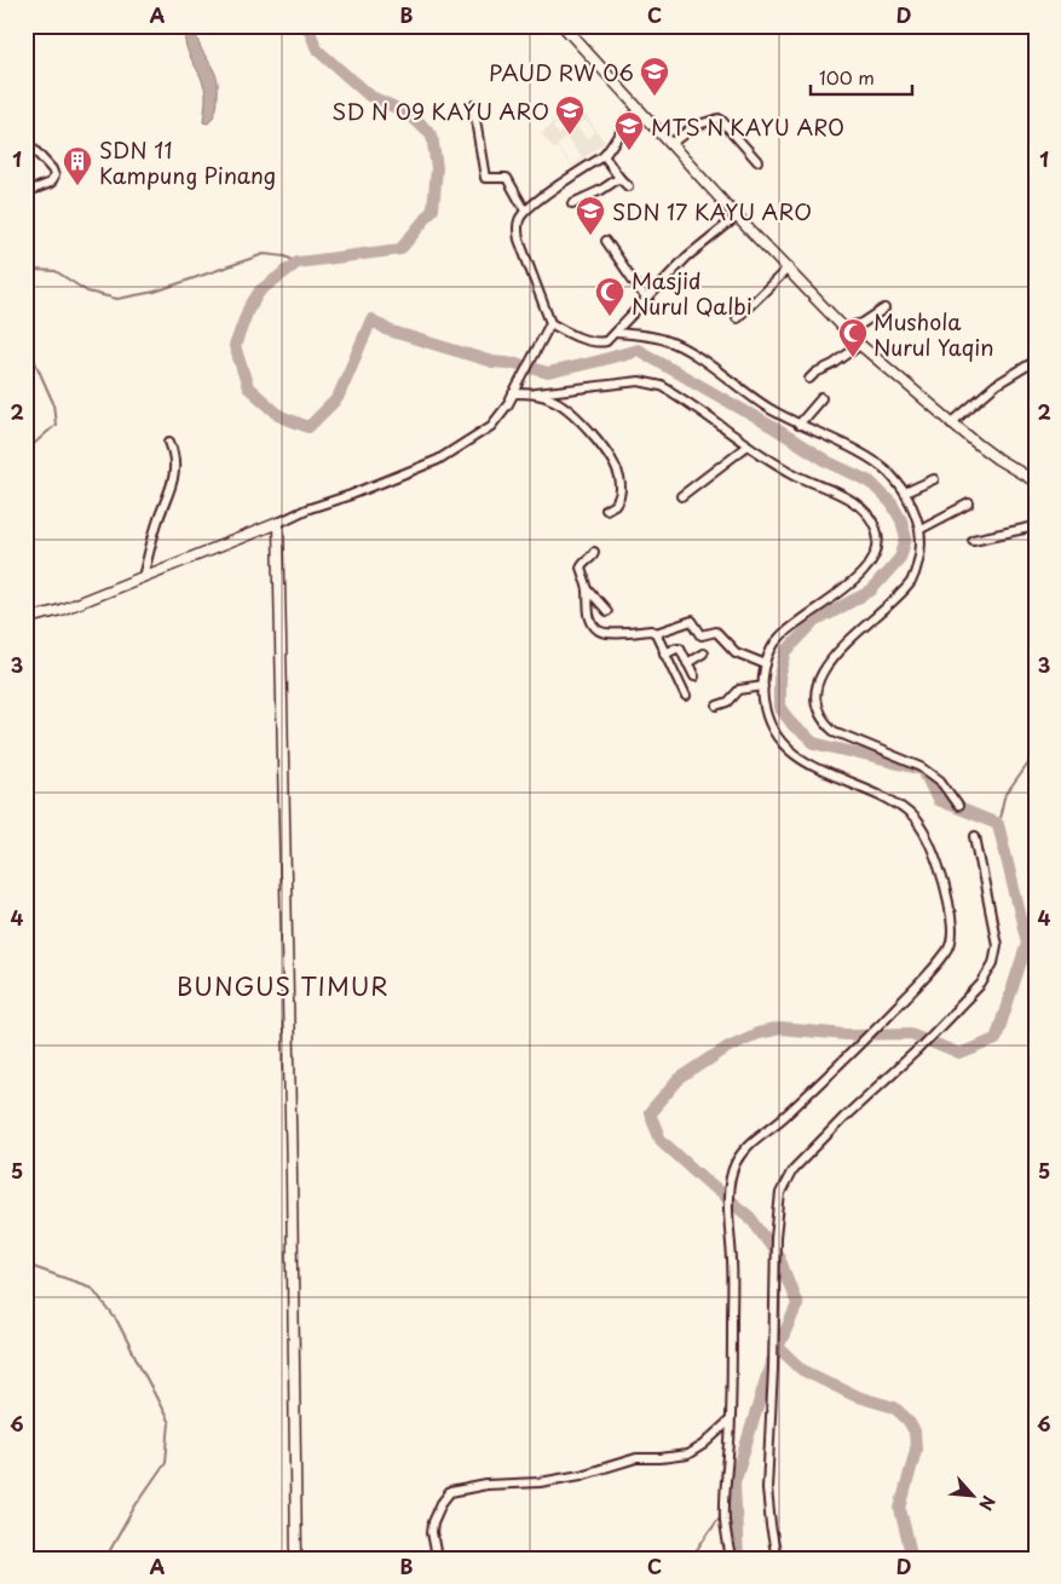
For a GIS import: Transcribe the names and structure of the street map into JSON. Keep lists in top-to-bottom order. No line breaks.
{"districts":["BUNGUS TIMUR"],"places":{"school or university":["PAUD RW 06","SD N 09 KAYU ARO","MTS N KAYU ARO","SDN 17 KAYU ARO"],"building":["SDN 11 Kampung Pinang"],"mosque":["Masjid Nurul Qalbi","Mushola Nurul Yaqin"]},"scale_bar":"100 m","north":"bottom right","grid":{"columns":["A","B","C","D"],"rows":["1","2","3","4","5","6"]}}
